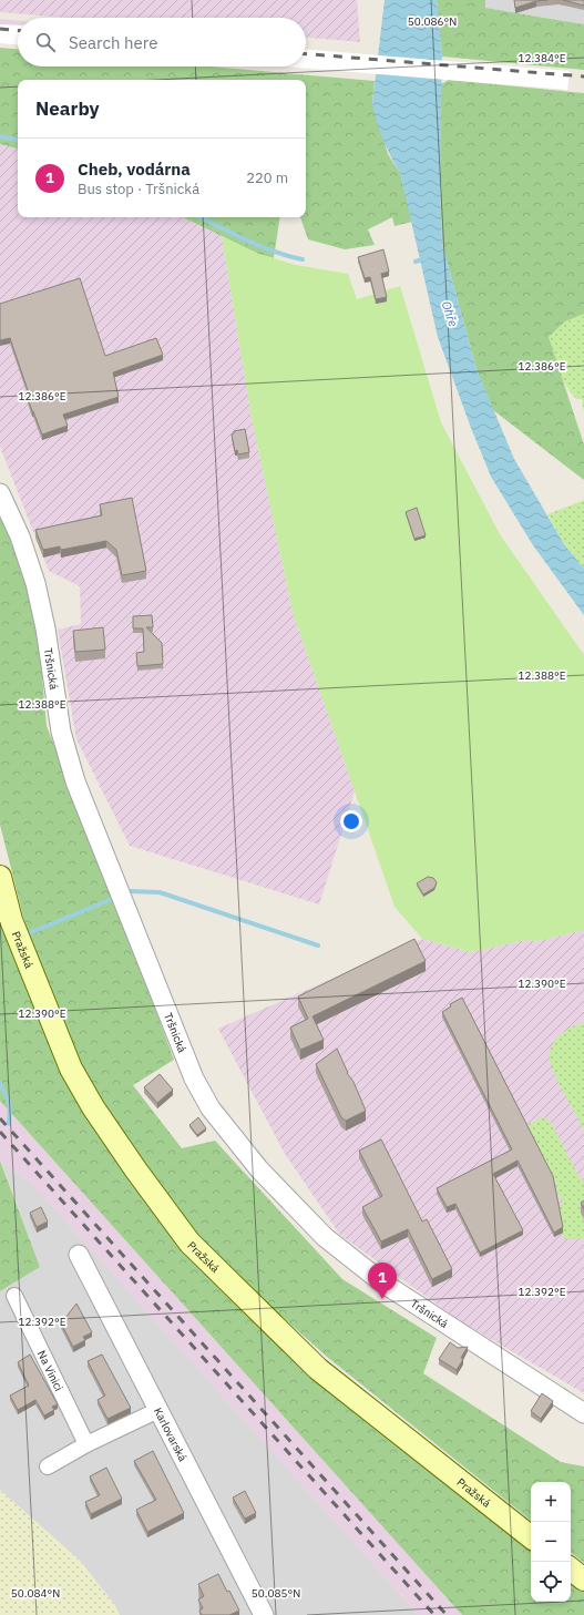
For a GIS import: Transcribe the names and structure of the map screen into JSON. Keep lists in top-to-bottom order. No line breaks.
{"streets":{"main road":["Pražská"],"street":["Tršnická","Na Vinici","Karlovarská"]},"water":["Ohře"],"page":{"search":"Search here","heading":"Nearby","list":[{"mark":"1","name":"Cheb, vodárna","note":"Bus stop · Tršnická","value":"220 m"}],"pins":"1","map_buttons":["+","−"]},"coordinates":["50.086°N","12.384°E","12.386°E","12.388°E","12.390°E","12.392°E","50.084°N","50.085°N"]}
